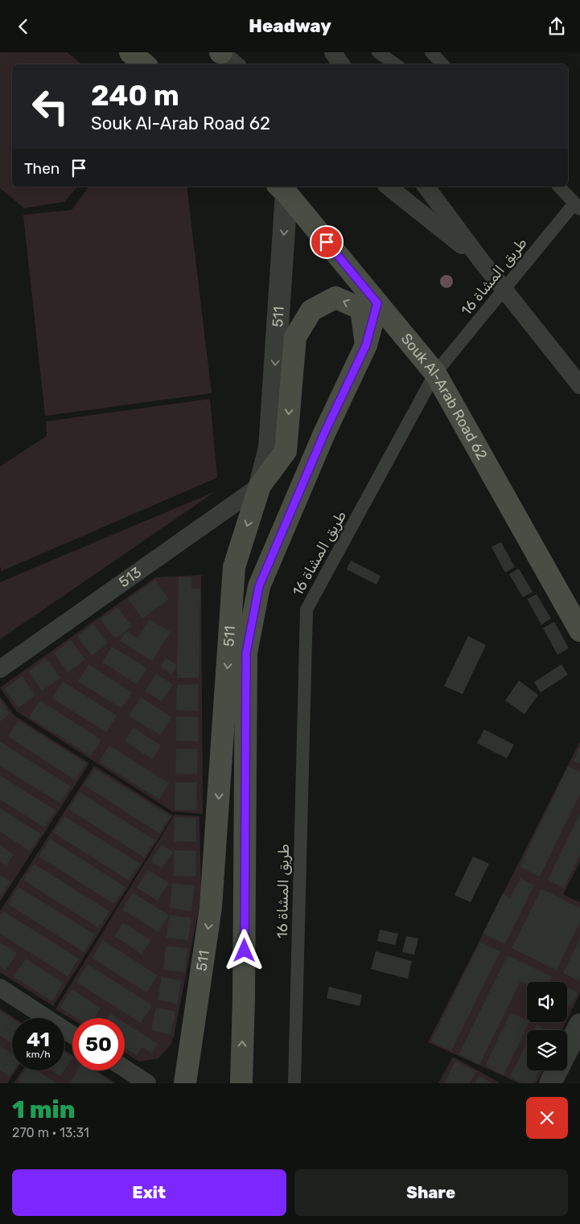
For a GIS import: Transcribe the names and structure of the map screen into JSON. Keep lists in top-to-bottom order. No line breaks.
{"streets":{"main road":["511","Souk Al-Arab Road 62"],"street":["طريق المشاة 16","513"]},"crossings":[["طريق المشاة 16","Souk Al-Arab Road 62"],["511","Souk Al-Arab Road 62"],["511","513"]],"page":{"header":"Headway","turn":["240 m","Souk Al-Arab Road 62"],"then":"Then","speed":"41 km/h","limit":"50","heading":["1 min","270 m · 13:31"],"buttons":["Exit","Share"]}}
